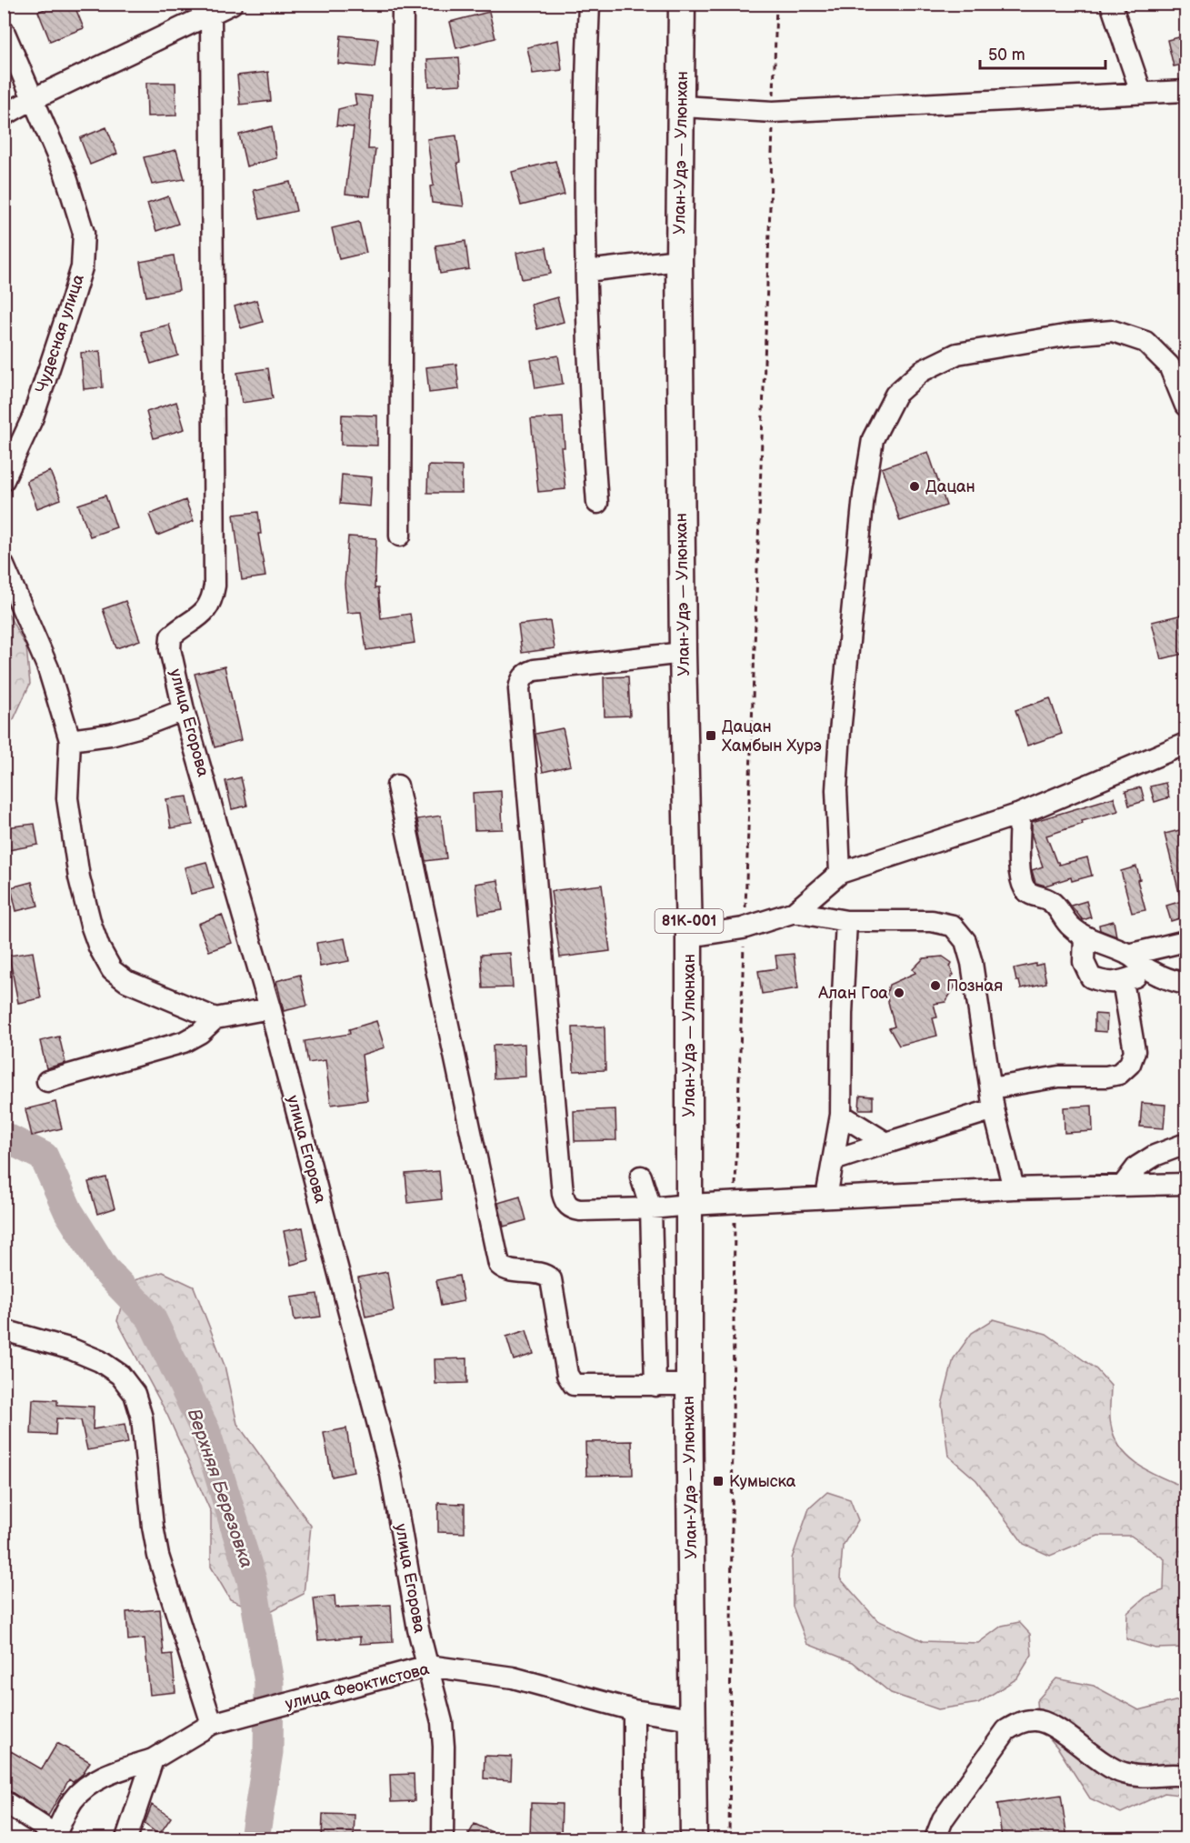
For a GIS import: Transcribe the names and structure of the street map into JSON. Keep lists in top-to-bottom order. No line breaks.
{"streets":{"main road":["Улан-Удэ — Улюнхан","81К-001"],"street":["Чудесная улица","улица Егорова","улица Феоктистова"]},"crossings":[["Улан-Удэ — Улюнхан","улица Феоктистова"],["улица Егорова","улица Феоктистова"]],"water":["Верхняя Березовка"],"places":{"other":["Дацан","Позная","Алан Гоа"],"transit":["Дацан Хамбын Хурэ","Кумыска"]},"scale_bar":"50 m"}
